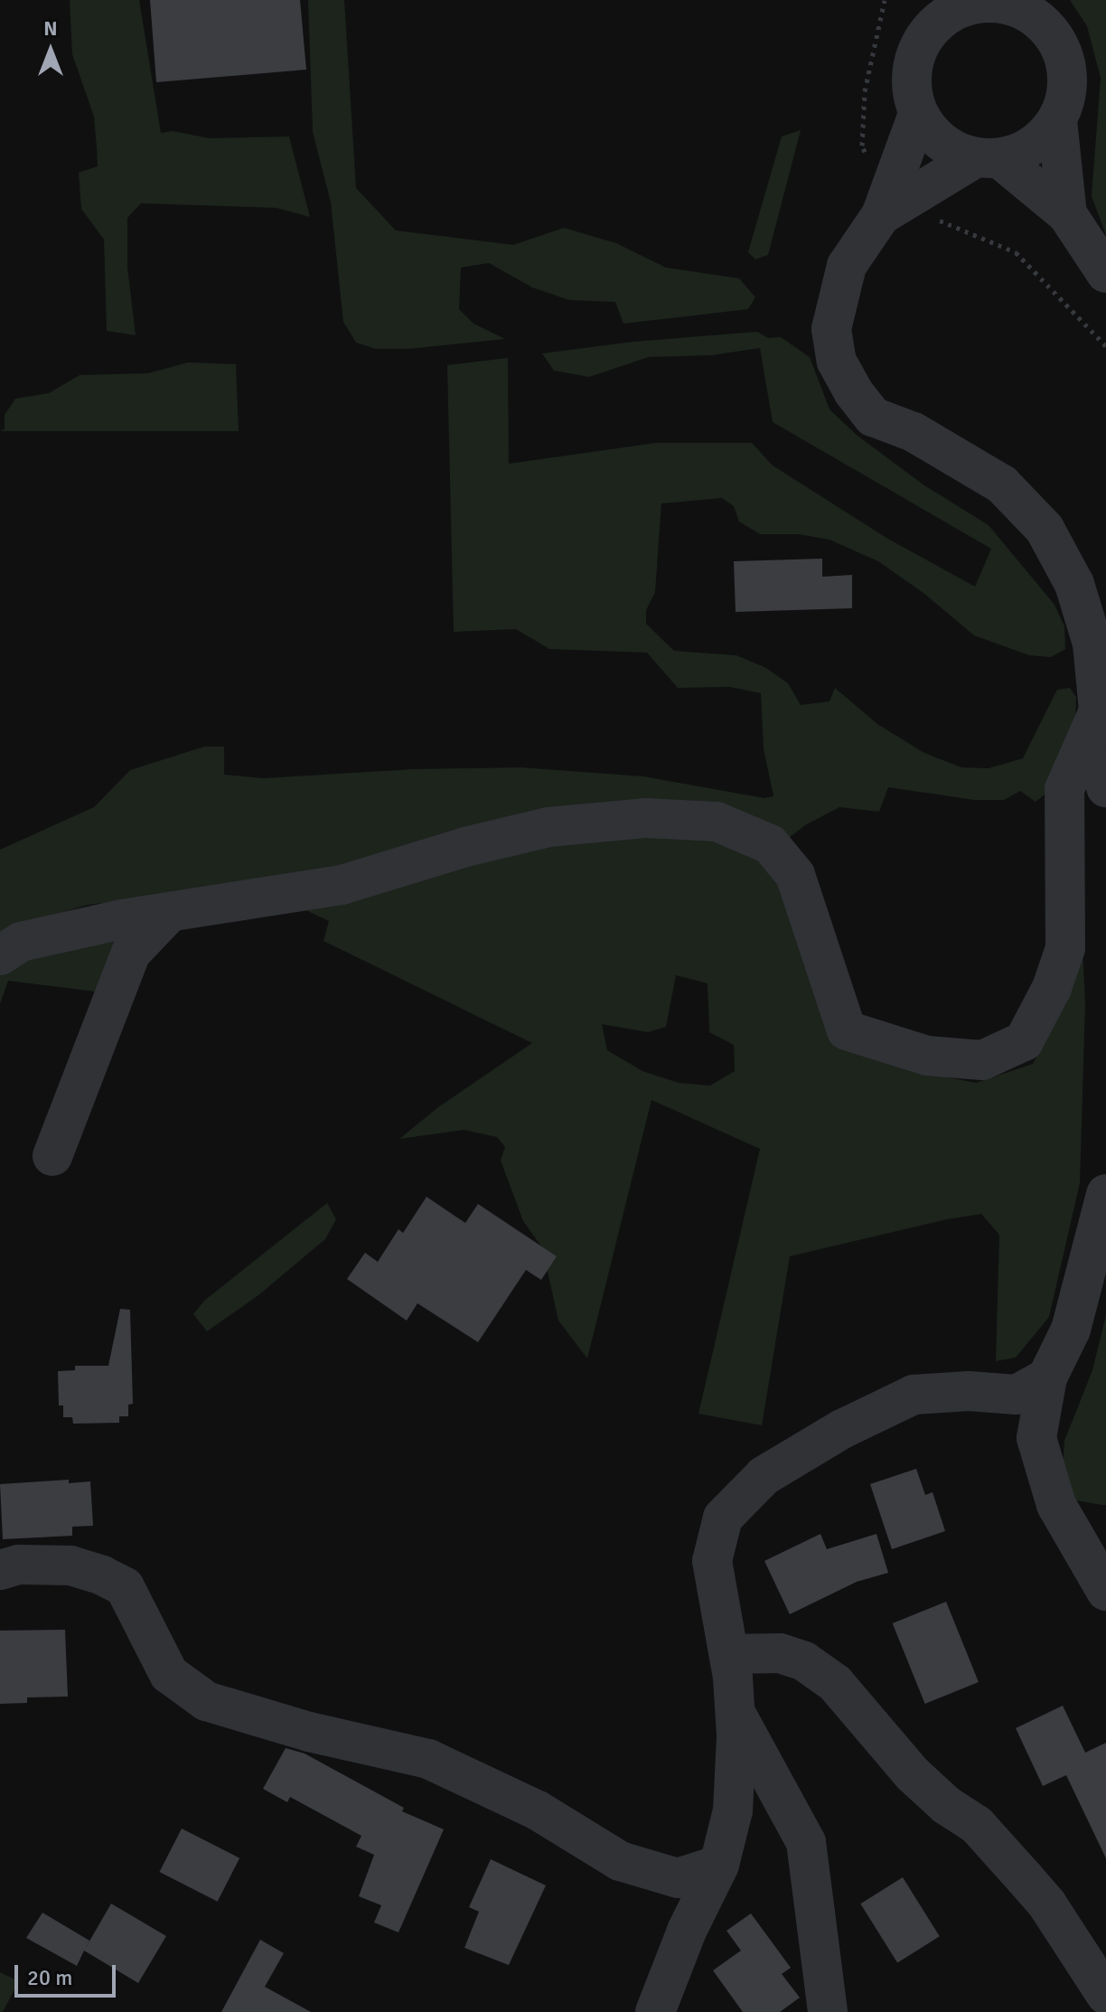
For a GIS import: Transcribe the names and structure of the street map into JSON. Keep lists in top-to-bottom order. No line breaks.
{"scale_bar":"20 m","north":"top"}
